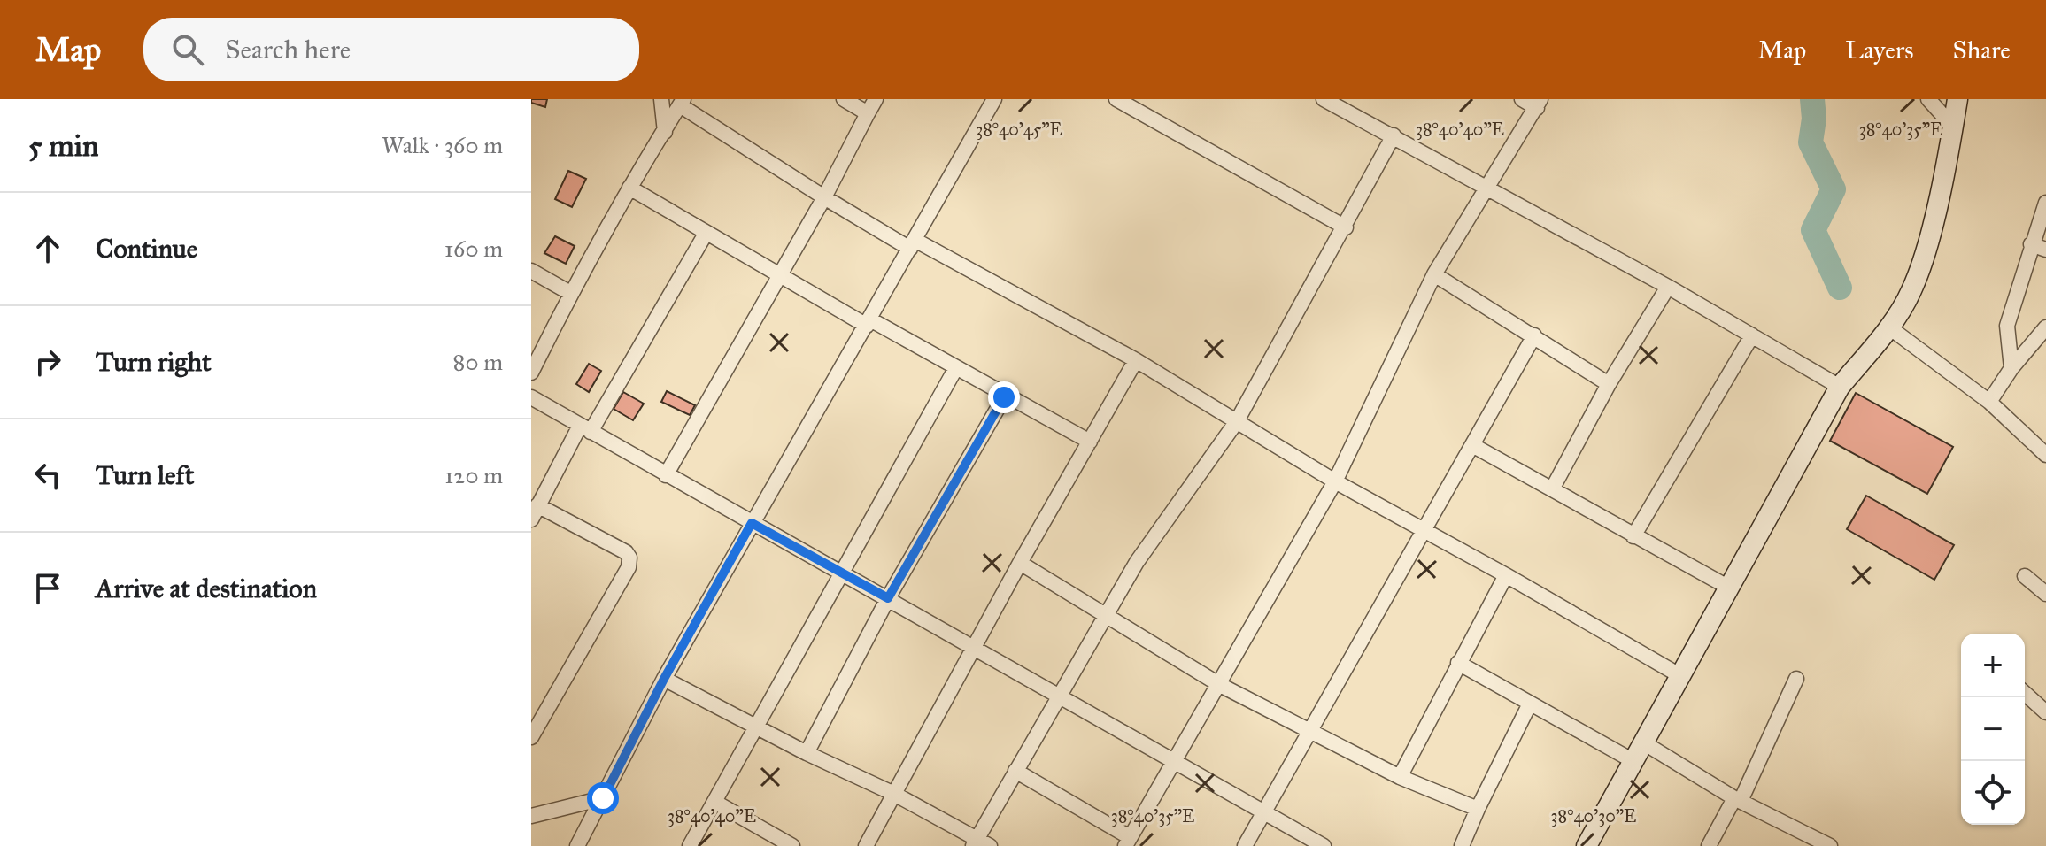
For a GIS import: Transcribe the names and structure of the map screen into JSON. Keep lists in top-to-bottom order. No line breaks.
{"page":{"header":"Map","search":"Search here","nav":["Map","Layers","Share"],"heading":["5 min","Walk · 360 m"],"list":[["Continue","160 m"],["Turn right","80 m"],["Turn left","120 m"],"Arrive at destination"],"map_buttons":["+","−"]},"coordinates":["38°40'45\"E","38°40'40\"E","38°40'35\"E","38°40'30\"E"]}
